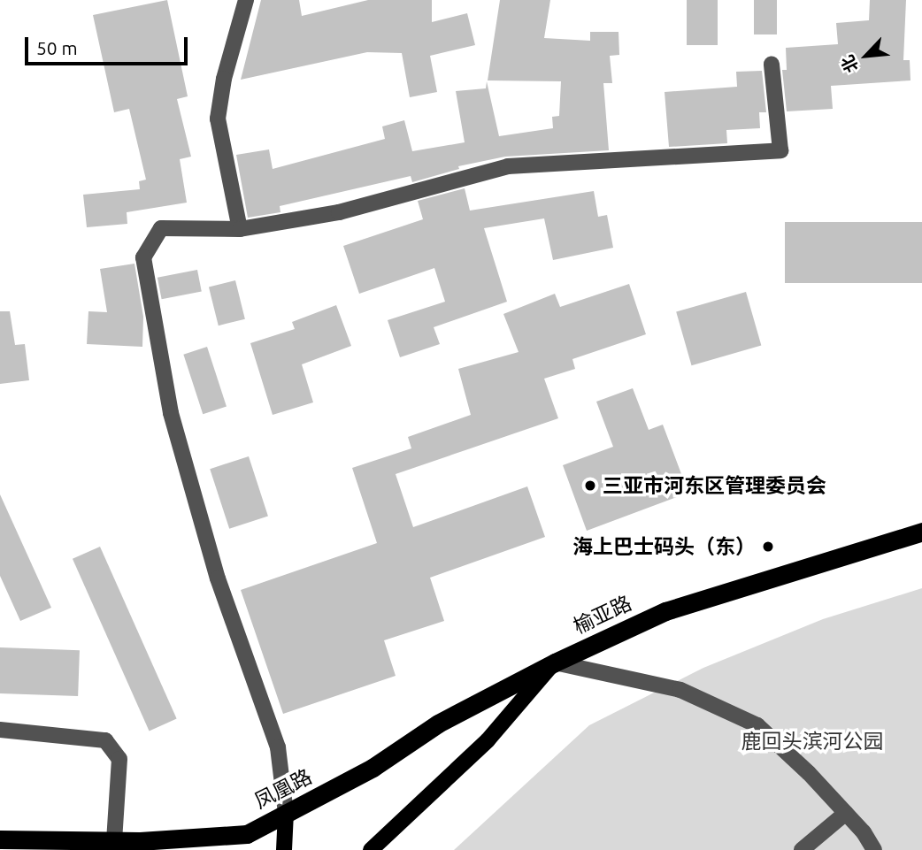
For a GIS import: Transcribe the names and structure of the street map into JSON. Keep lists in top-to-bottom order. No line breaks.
{"streets":{"highway":["榆亚路","凤凰路"]},"crossings":[["榆亚路","凤凰路"]],"parks":["鹿回头滨河公园"],"places":["三亚市河东区管理委员会","海上巴士码头（东）"],"scale_bar":"50 m","north":"bottom left"}
